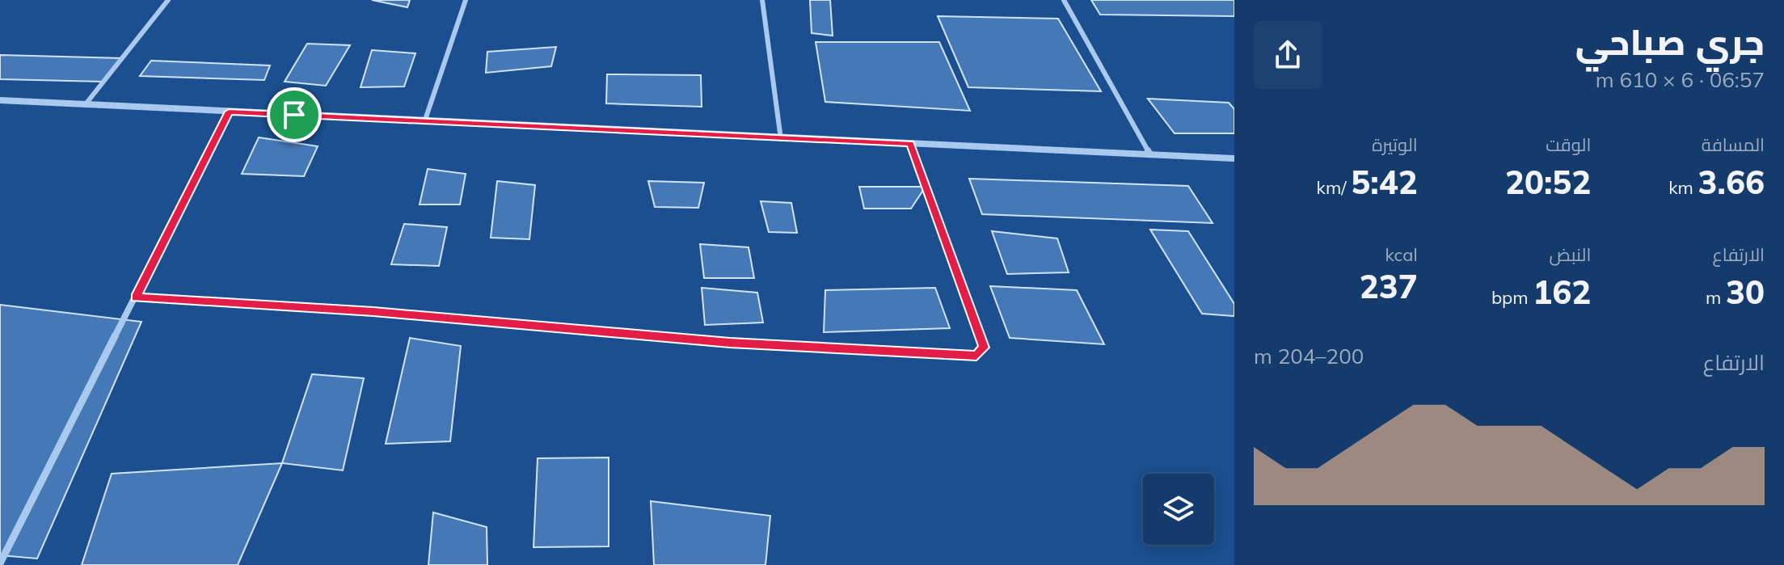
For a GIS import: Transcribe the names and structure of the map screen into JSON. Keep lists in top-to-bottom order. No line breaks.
{"page":{"heading":["جري صباحي","06:57 · 6 × 610 m"],"stats":[["المسافة","3.66 km"],["الوقت","20:52"],["الوتيرة","5:42 /km"],["الارتفاع","30 m"],["النبض","162 bpm"],["kcal","237"]],"chart":["الارتفاع","200–204 m"]}}
